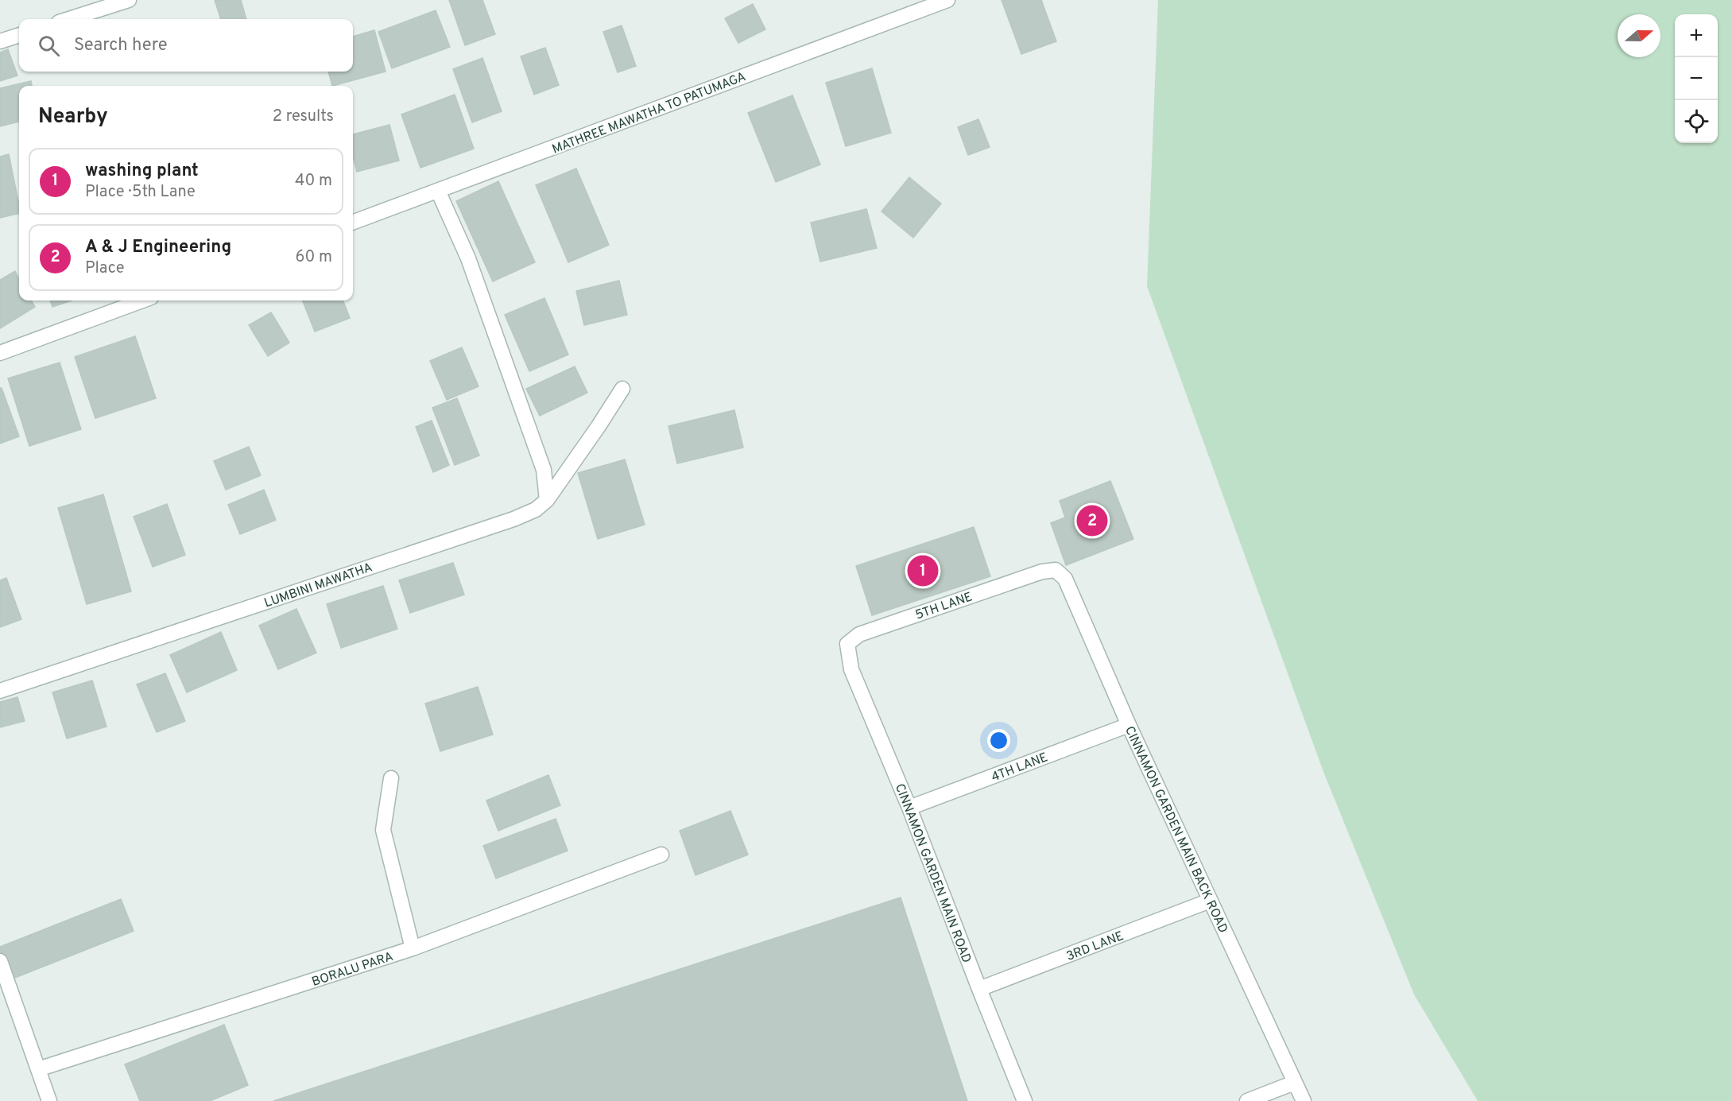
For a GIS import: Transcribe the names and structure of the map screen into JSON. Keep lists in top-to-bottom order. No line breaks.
{"streets":{"street":["MATHREE MAWATHA TO PATUMAGA","LUMBINI MAWATHA","5TH LANE","4TH LANE","CINNAMON GARDEN MAIN BACK ROAD","CINNAMON GARDEN MAIN ROAD","3RD LANE","BORALU PARA"]},"crossings":[["5TH LANE","CINNAMON GARDEN MAIN BACK ROAD"],["5TH LANE","CINNAMON GARDEN MAIN ROAD"],["4TH LANE","CINNAMON GARDEN MAIN BACK ROAD"],["4TH LANE","CINNAMON GARDEN MAIN ROAD"],["CINNAMON GARDEN MAIN BACK ROAD","3RD LANE"],["CINNAMON GARDEN MAIN ROAD","3RD LANE"]],"north":"right","page":{"map_buttons":["+","−"],"search":"Search here","heading":["Nearby","2 results"],"list":[{"mark":"1","name":"washing plant","note":"Place · 5th Lane","value":"40 m"},{"mark":"2","name":"A & J Engineering","note":"Place","value":"60 m"}],"pins":["2","1"]}}
